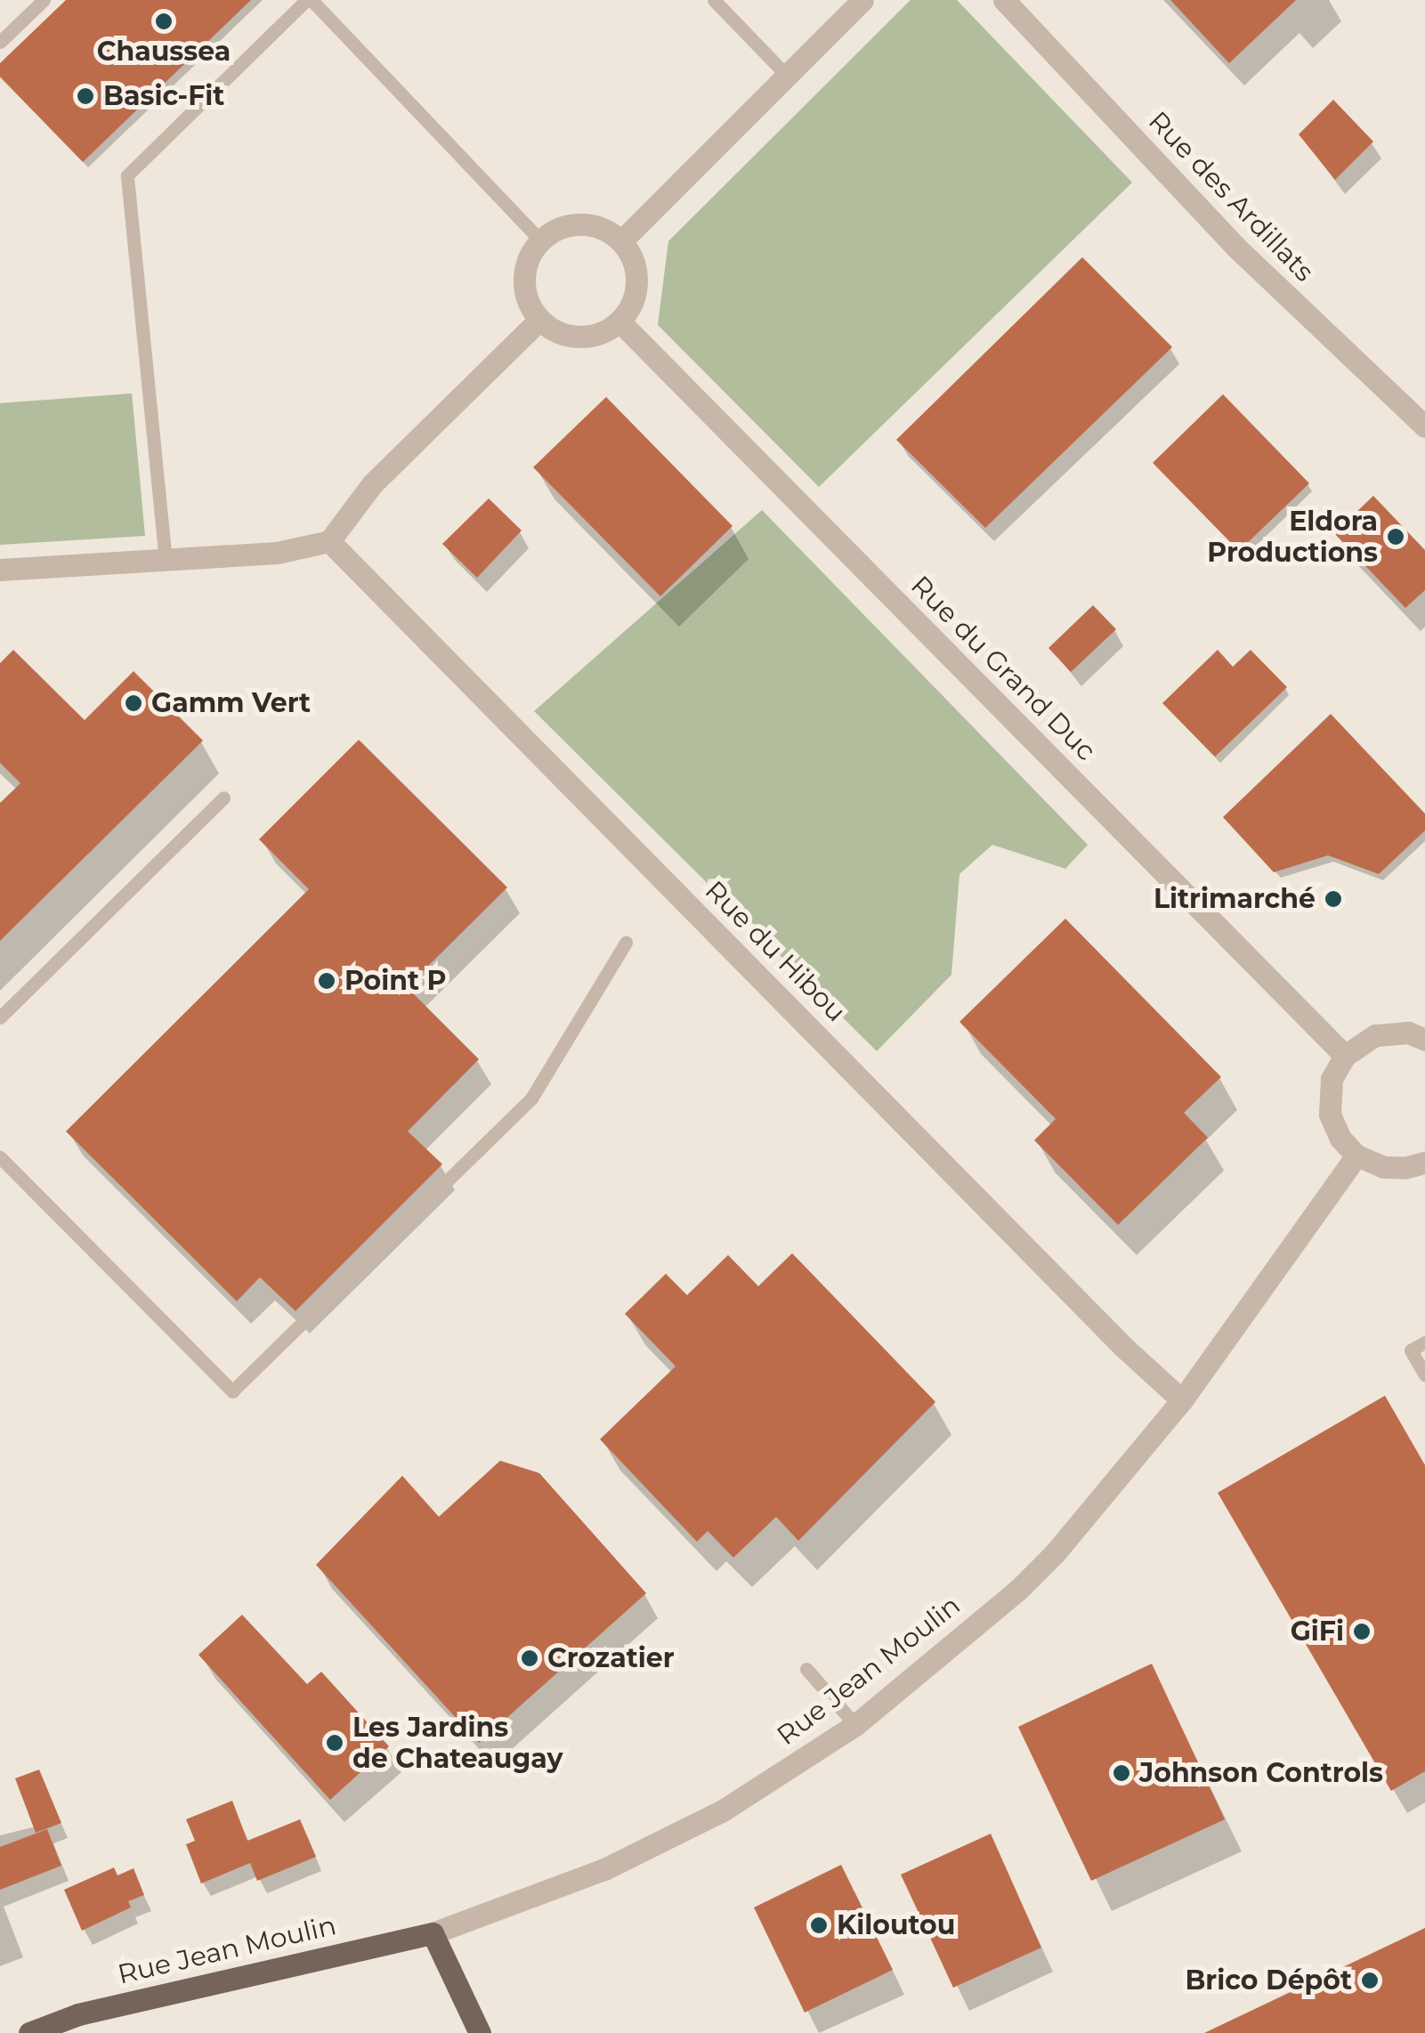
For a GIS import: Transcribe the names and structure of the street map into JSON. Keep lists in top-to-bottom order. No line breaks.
{"streets":{"main road":["Rue Jean Moulin"],"street":["Rue des Ardillats","Rue du Grand Duc","Rue du Hibou"]},"crossings":[["Rue du Hibou","Rue Jean Moulin"]],"places":["Chaussea","Basic-Fit","Eldora Productions","Gamm Vert","Litrimarché","Point P","GiFi","Crozatier","Les Jardins de Chateaugay","Johnson Controls","Kiloutou","Brico Dépôt"]}
